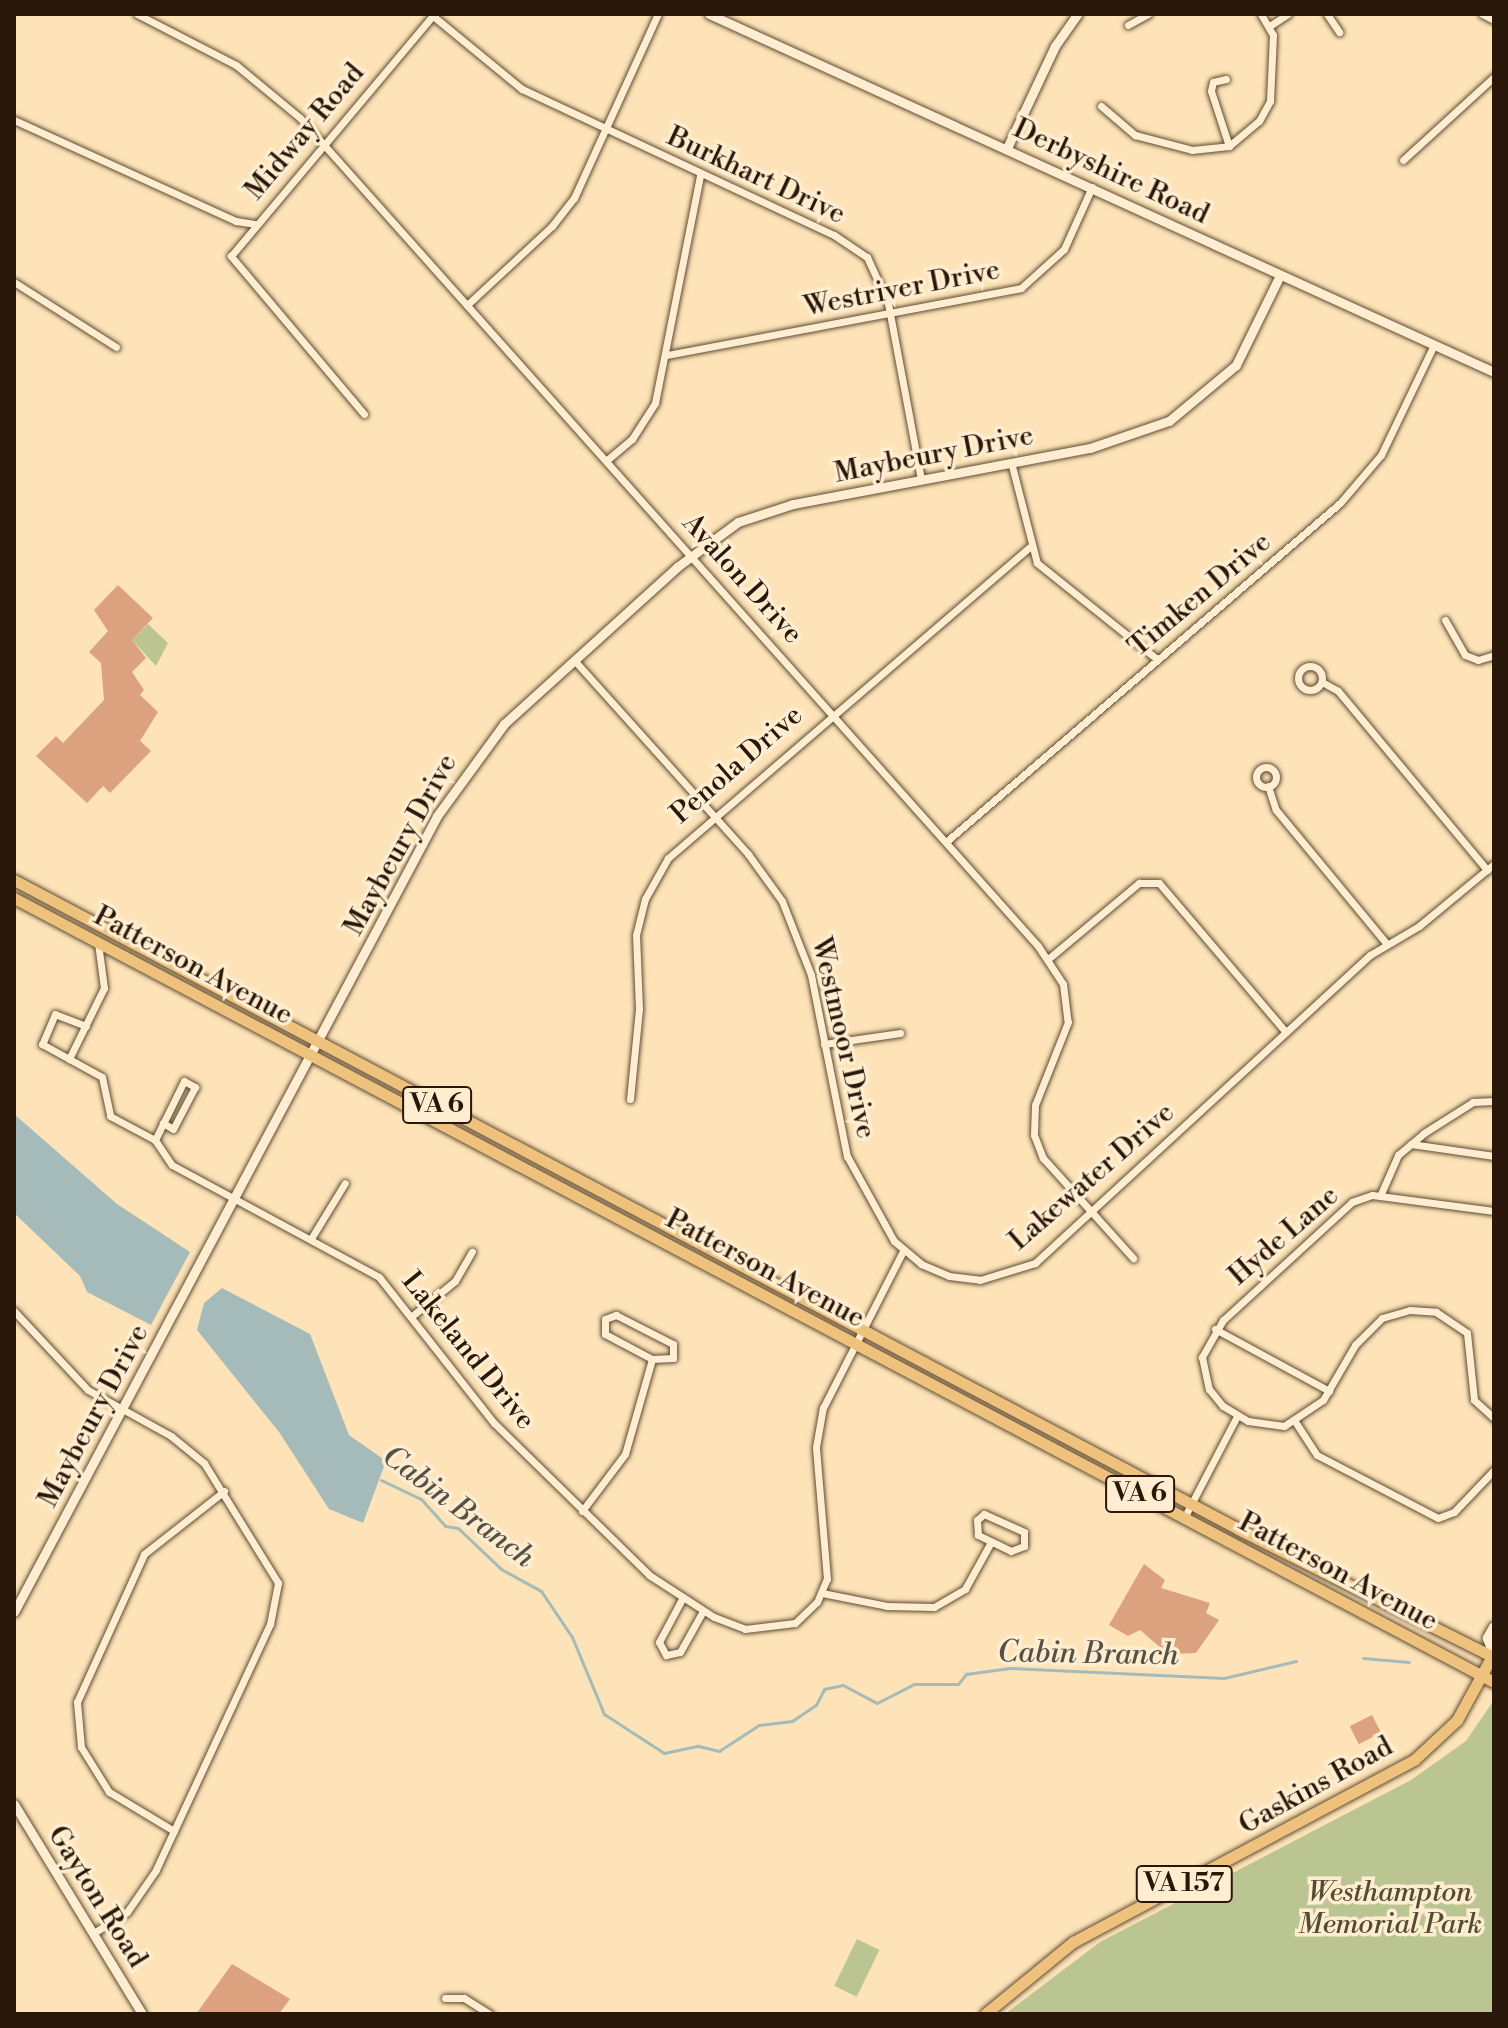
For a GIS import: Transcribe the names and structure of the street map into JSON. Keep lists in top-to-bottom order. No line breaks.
{"streets":{"main road":["Patterson Avenue","VA 6","Gaskins Road","VA 157"],"street":["Midway Road","Derbyshire Road","Burkhart Drive","Westriver Drive","Maybeury Drive","Avalon Drive","Timken Drive","Penola Drive","Westmoor Drive","Lakewater Drive","Hyde Lane","Lakeland Drive","Gayton Road"]},"crossings":[["Midway Road","Burkhart Drive"],["Midway Road","Avalon Drive"],["Derbyshire Road","Westriver Drive"],["Derbyshire Road","Maybeury Drive"],["Derbyshire Road","Timken Drive"],["Burkhart Drive","Westriver Drive"],["Burkhart Drive","Maybeury Drive"],["Maybeury Drive","Avalon Drive"],["Maybeury Drive","Patterson Avenue"],["Maybeury Drive","Westmoor Drive"],["Maybeury Drive","Lakeland Drive"],["Avalon Drive","Timken Drive"],["Avalon Drive","Penola Drive"],["Avalon Drive","Lakewater Drive"],["Penola Drive","Westmoor Drive"],["Patterson Avenue","Gaskins Road"],["Patterson Avenue","VA 157"],["Westmoor Drive","Lakewater Drive"],["Gaskins Road","VA 157"]],"water":["Cabin Branch"],"parks":["Westhampton Memorial Park"]}
